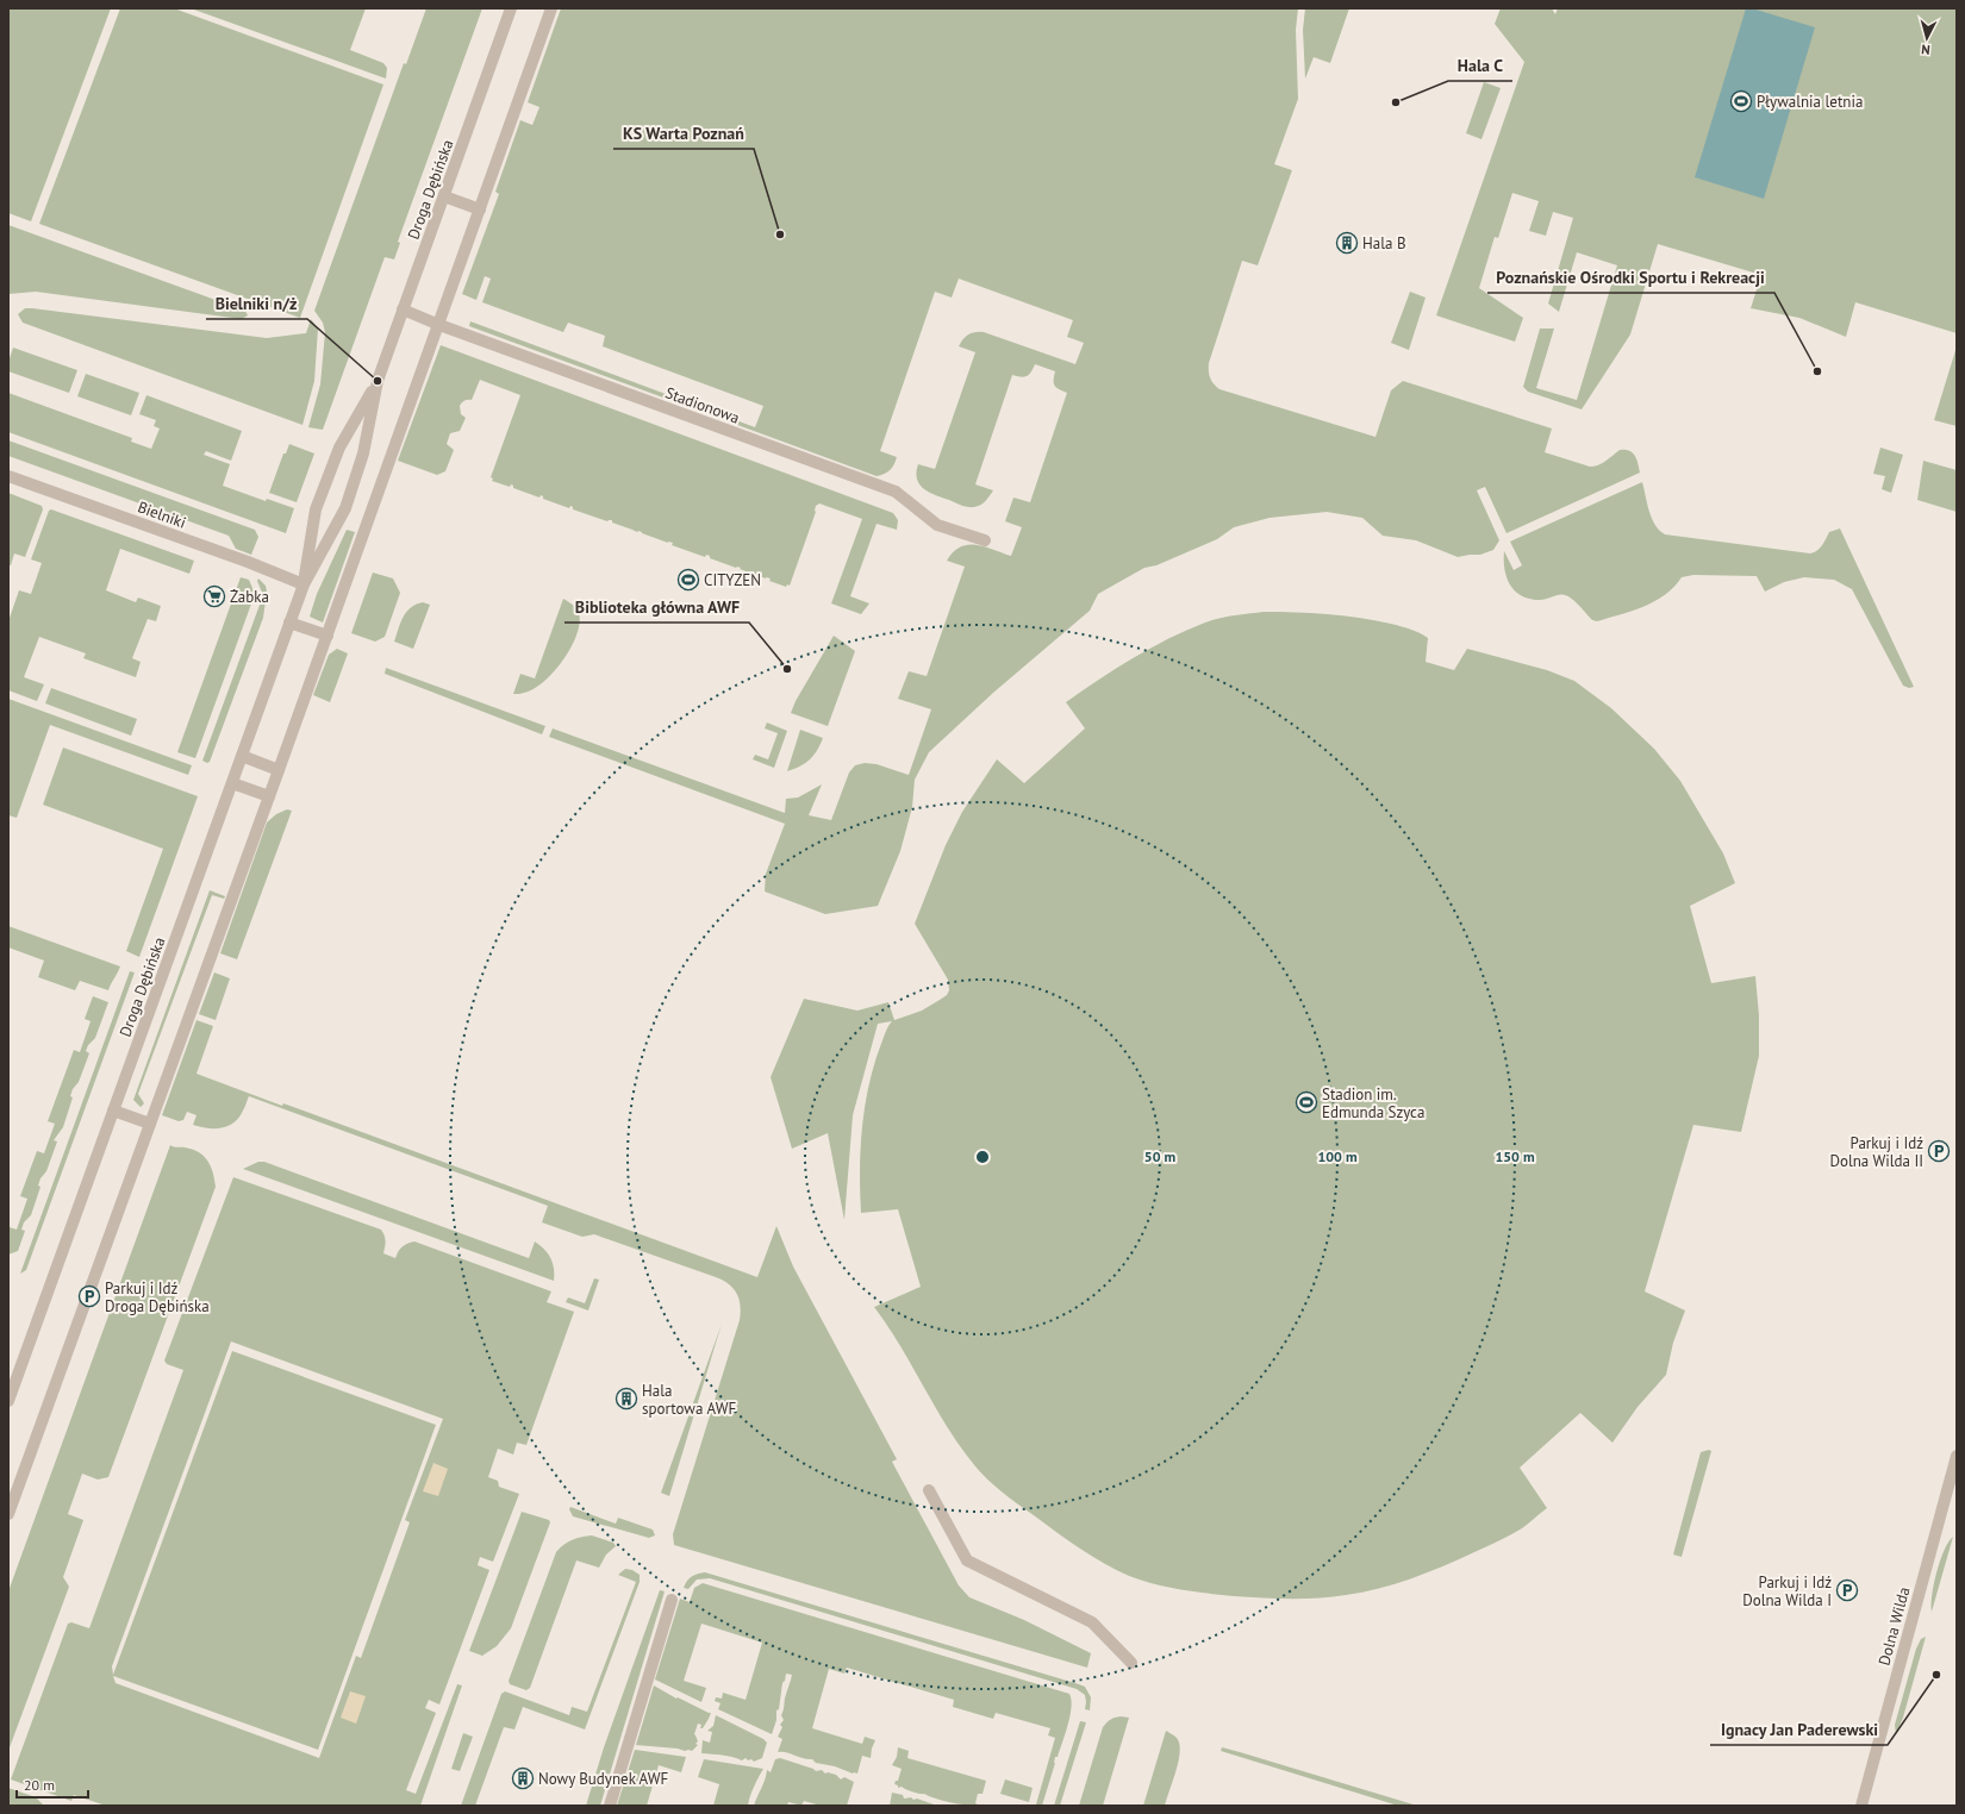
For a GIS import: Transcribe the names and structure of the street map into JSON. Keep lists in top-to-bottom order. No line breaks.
{"streets":{"street":["Droga Dębińska","Stadionowa","Bielniki","Dolna Wilda"]},"crossings":[["Droga Dębińska","Stadionowa"],["Droga Dębińska","Bielniki"]],"places":{"sports":["Pływalnia letnia","CITYZEN","Stadion im. Edmunda Szyca"],"other":["Hala C","KS Warta Poznań","Poznańskie Ośrodki Sportu i Rekreacji","Bielniki n/ż","Biblioteka główna AWF","Ignacy Jan Paderewski"],"building":["Hala B","Hala sportowa AWF","Nowy Budynek AWF"],"supermarket":["Żabka"],"parking":["Parkuj i Idź Dolna Wilda II","Parkuj i Idź Droga Dębińska","Parkuj i Idź Dolna Wilda I"]},"scale_bar":"20 m","north":"bottom","rings":["50 m","100 m","150 m"]}
